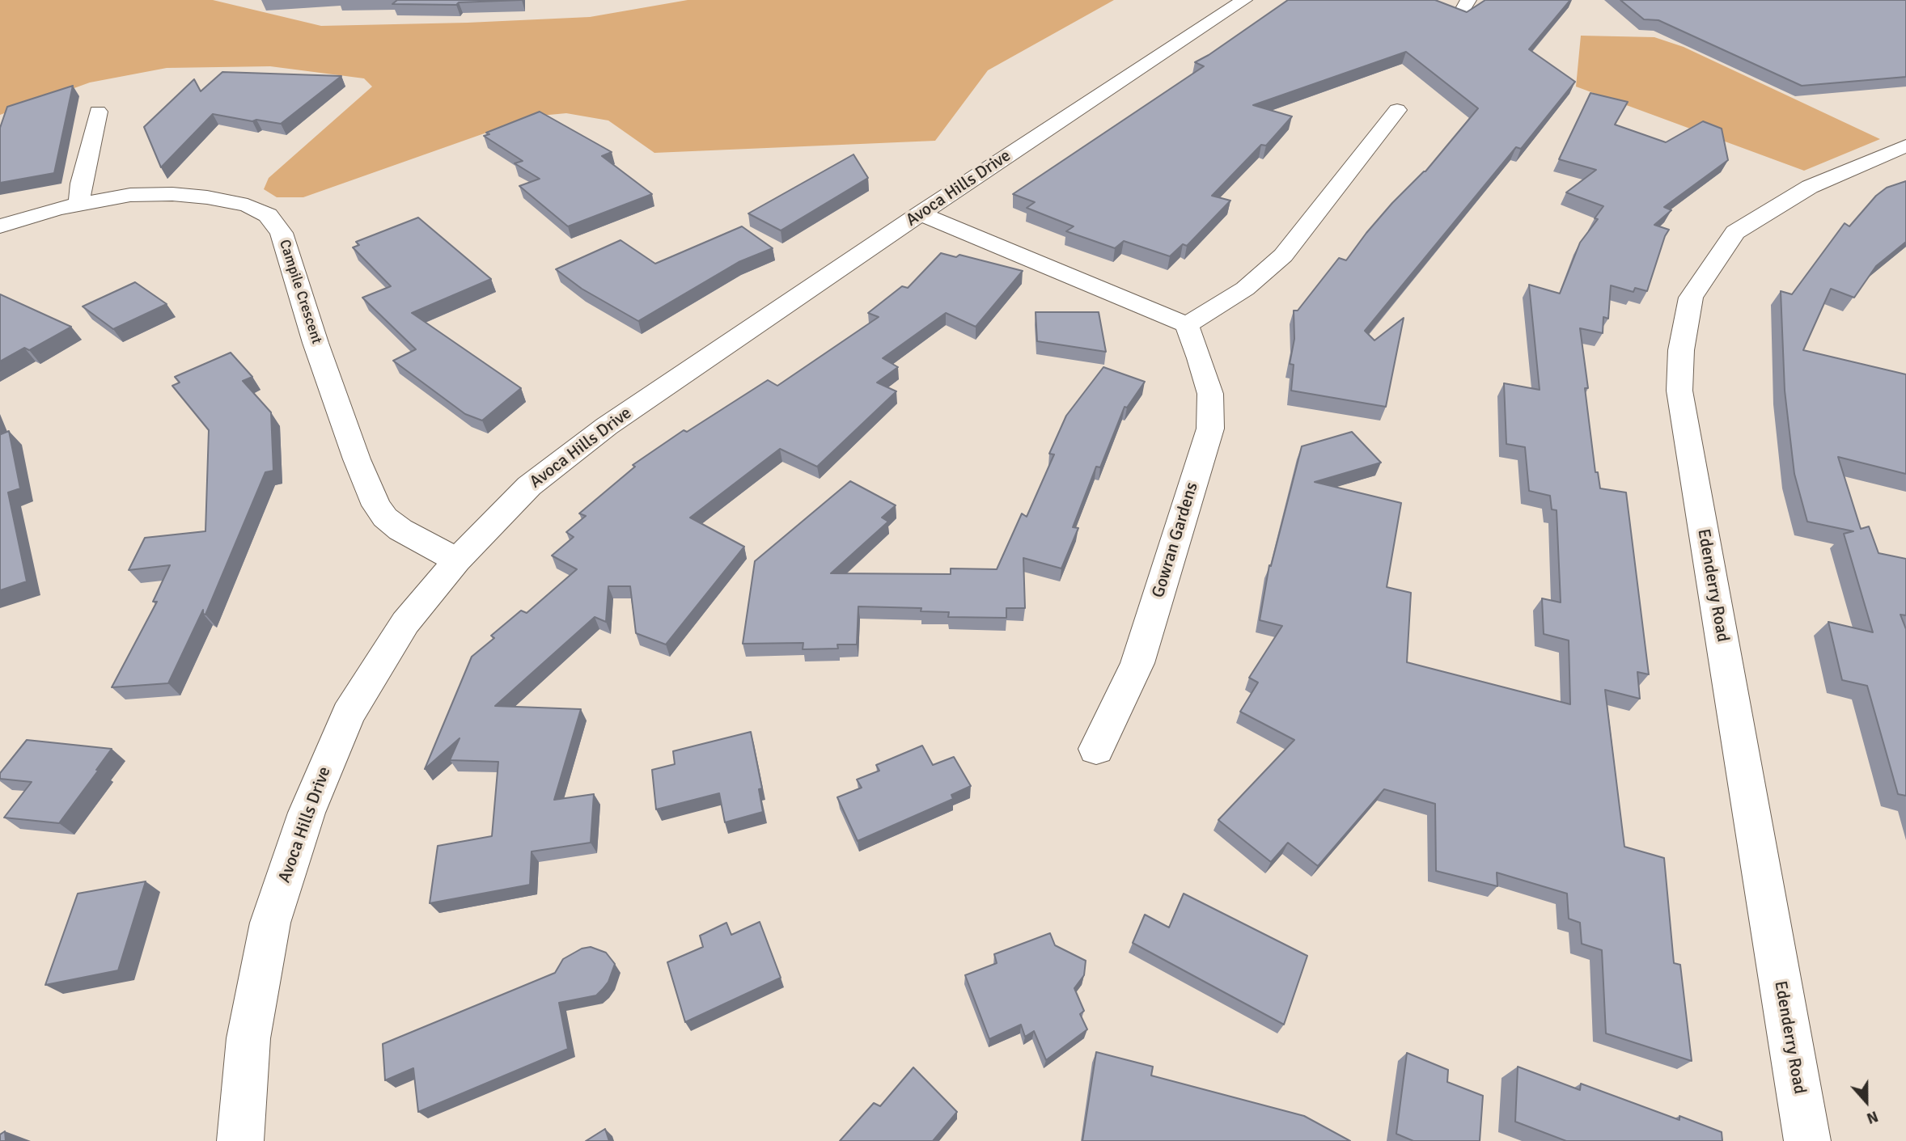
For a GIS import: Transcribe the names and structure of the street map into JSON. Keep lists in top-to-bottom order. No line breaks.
{"streets":{"street":["Avoca Hills Drive","Campile Crescent","Gowran Gardens","Edenderry Road"]},"crossings":[["Avoca Hills Drive","Campile Crescent"]],"north":"bottom"}
